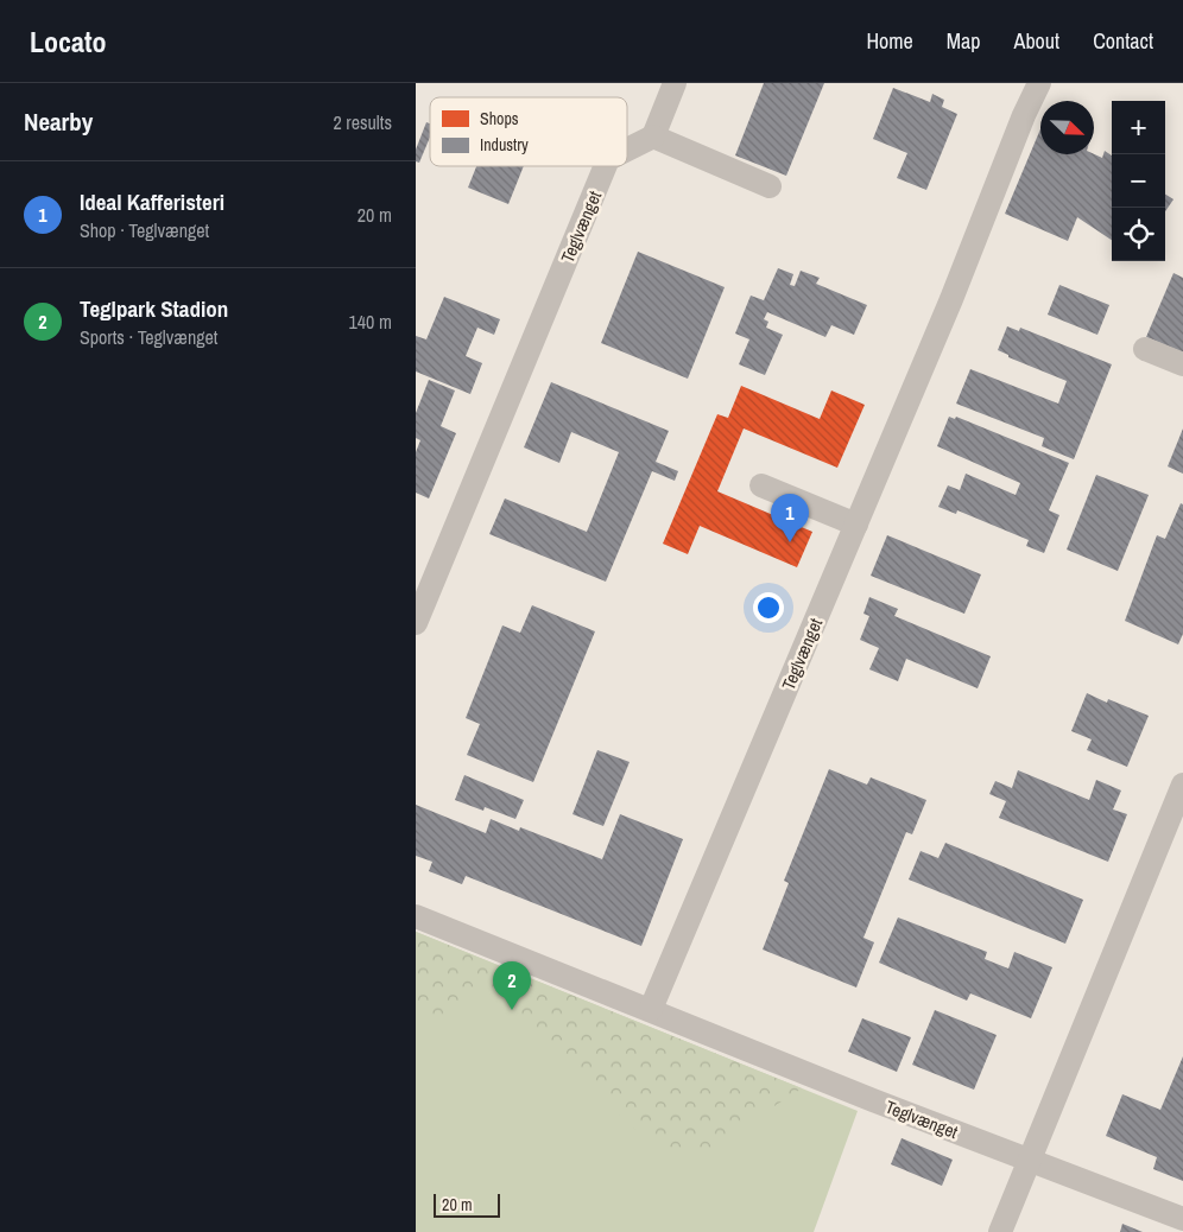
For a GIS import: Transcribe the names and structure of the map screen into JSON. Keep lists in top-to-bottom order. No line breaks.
{"streets":{"street":["Teglvænget"]},"legend":["Shops","Industry"],"scale_bar":"20 m","north":"bottom right","page":{"header":"Locato","nav":["Home","Map","About","Contact"],"heading":["Nearby","2 results"],"map_buttons":["+","−"],"list":[{"mark":"1","name":"Ideal Kafferisteri","note":"Shop · Teglvænget","value":"20 m"},{"mark":"2","name":"Teglpark Stadion","note":"Sports · Teglvænget","value":"140 m"}],"pins":["1","2"],"scale":"20 m"}}
